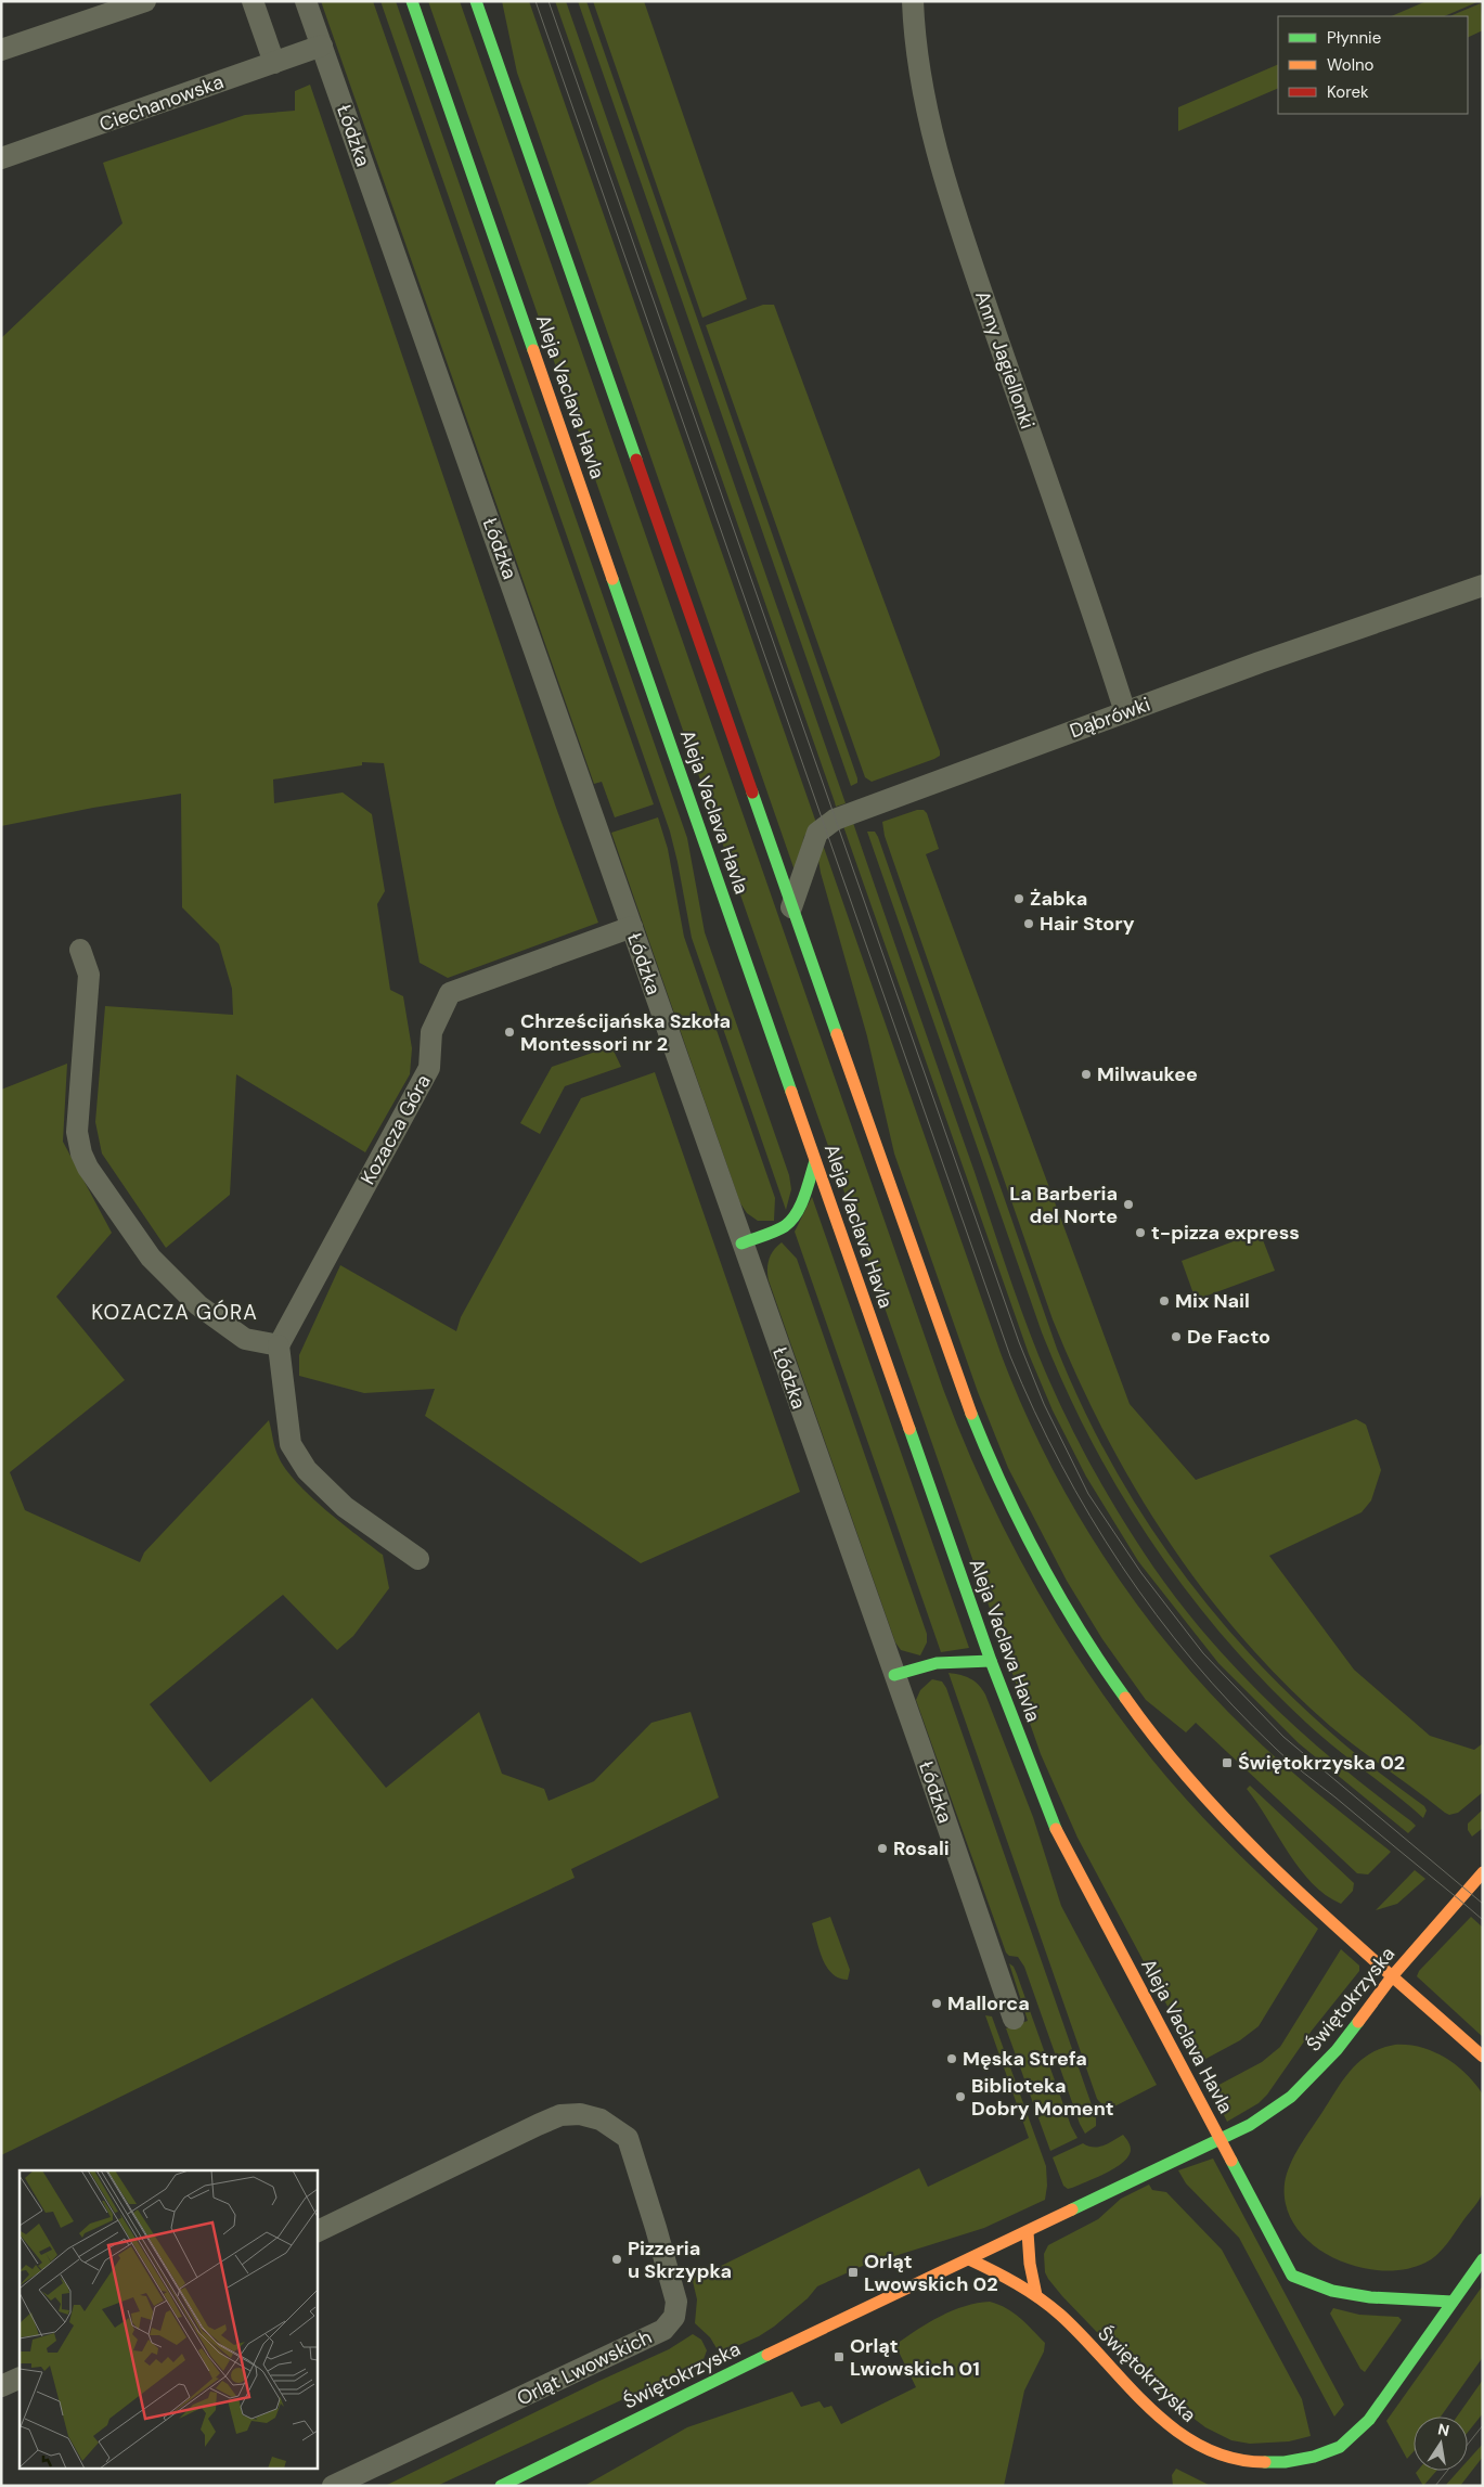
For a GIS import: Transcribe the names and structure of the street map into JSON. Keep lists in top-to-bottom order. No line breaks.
{"streets":{"main road":["Aleja Vaclava Havla","Świętokrzyska"],"street":["Ciechanowska","Łódzka","Anny Jagiellonki","Dąbrówki","Kozacza Góra","Orląt Lwowskich"]},"crossings":[["Ciechanowska","Łódzka"],["Łódzka","Kozacza Góra"],["Anny Jagiellonki","Dąbrówki"],["Aleja Vaclava Havla","Świętokrzyska"]],"districts":["KOZACZA GÓRA"],"places":{"other":["Żabka","Hair Story","Chrześcijańska Szkoła Montessori nr 2","Milwaukee","La Barberia del Norte","t-pizza express","Mix Nail","De Facto","Rosali","Mallorca","Męska Strefa","Biblioteka Dobry Moment","Pizzeria u Skrzypka"],"transit":["Świętokrzyska 02","Orląt Lwowskich 02","Orląt Lwowskich 01"]},"legend":["Płynnie","Wolno","Korek"],"north":"top"}
